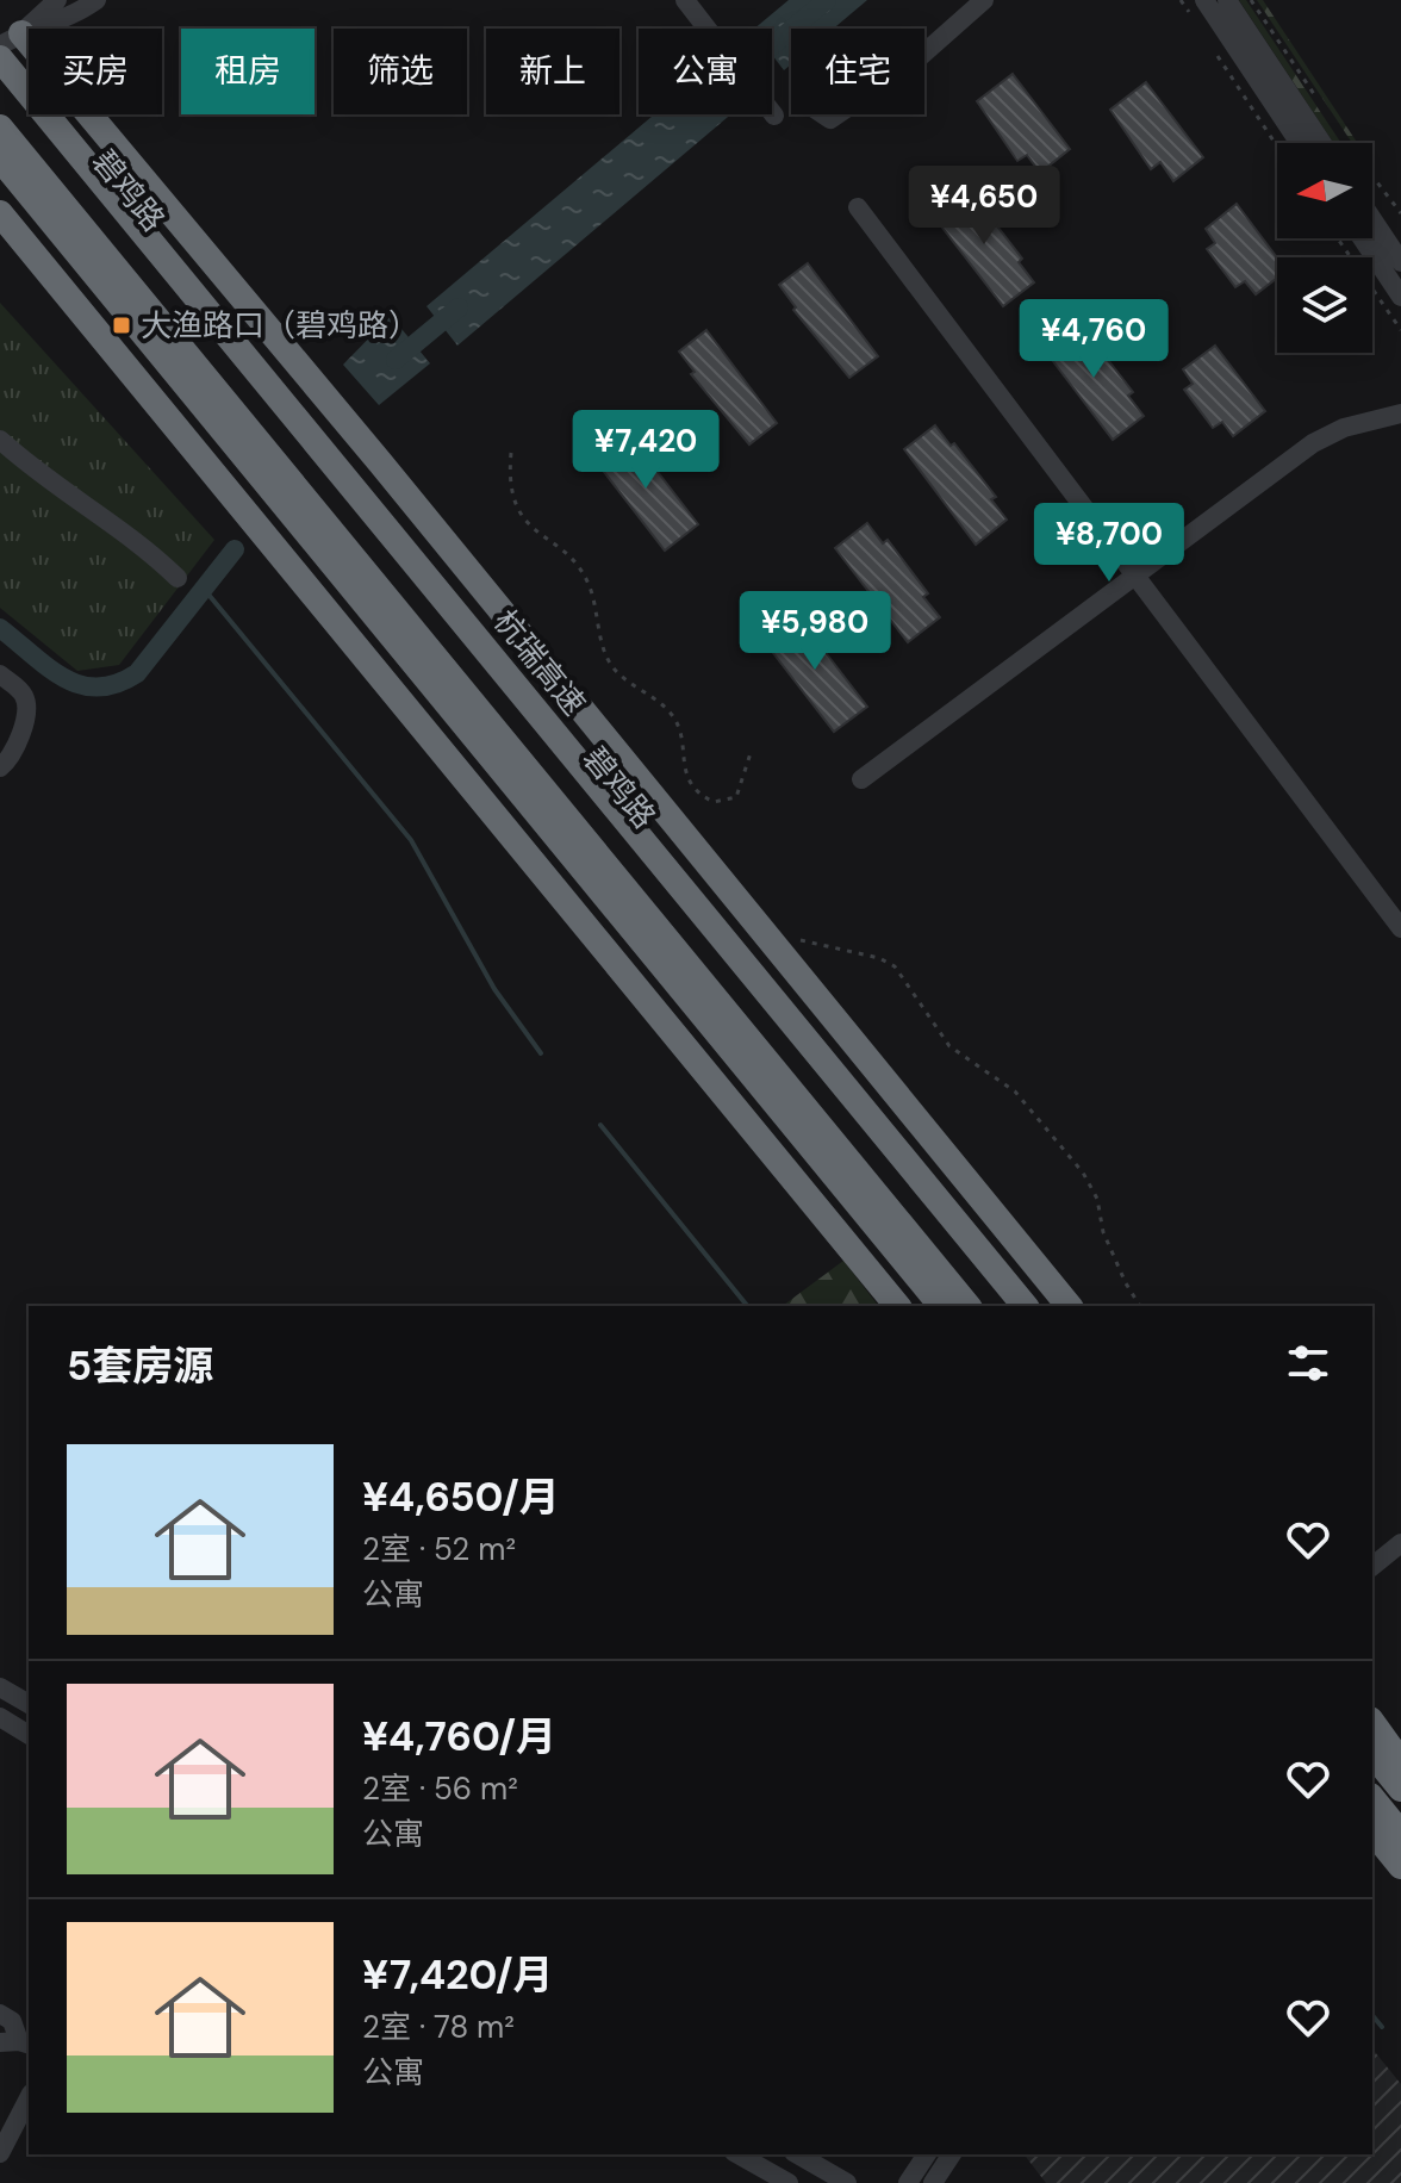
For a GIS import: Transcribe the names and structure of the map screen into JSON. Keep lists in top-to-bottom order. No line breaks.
{"streets":{"highway":["碧鸡路","杭瑞高速"]},"places":{"transit":["大渔路口（碧鸡路）"]},"north":"left","page":{"chip":["买房","租房","筛选","新上","公寓","住宅"],"price":["¥4,650","¥4,760","¥7,420","¥8,700","¥5,980"],"heading":"5套房源","list":[{"name":"¥4,650/月","note":"2室 · 52 m² · 公寓"},{"name":"¥4,760/月","note":"2室 · 56 m² · 公寓"},{"name":"¥7,420/月","note":"2室 · 78 m² · 公寓"}]}}
